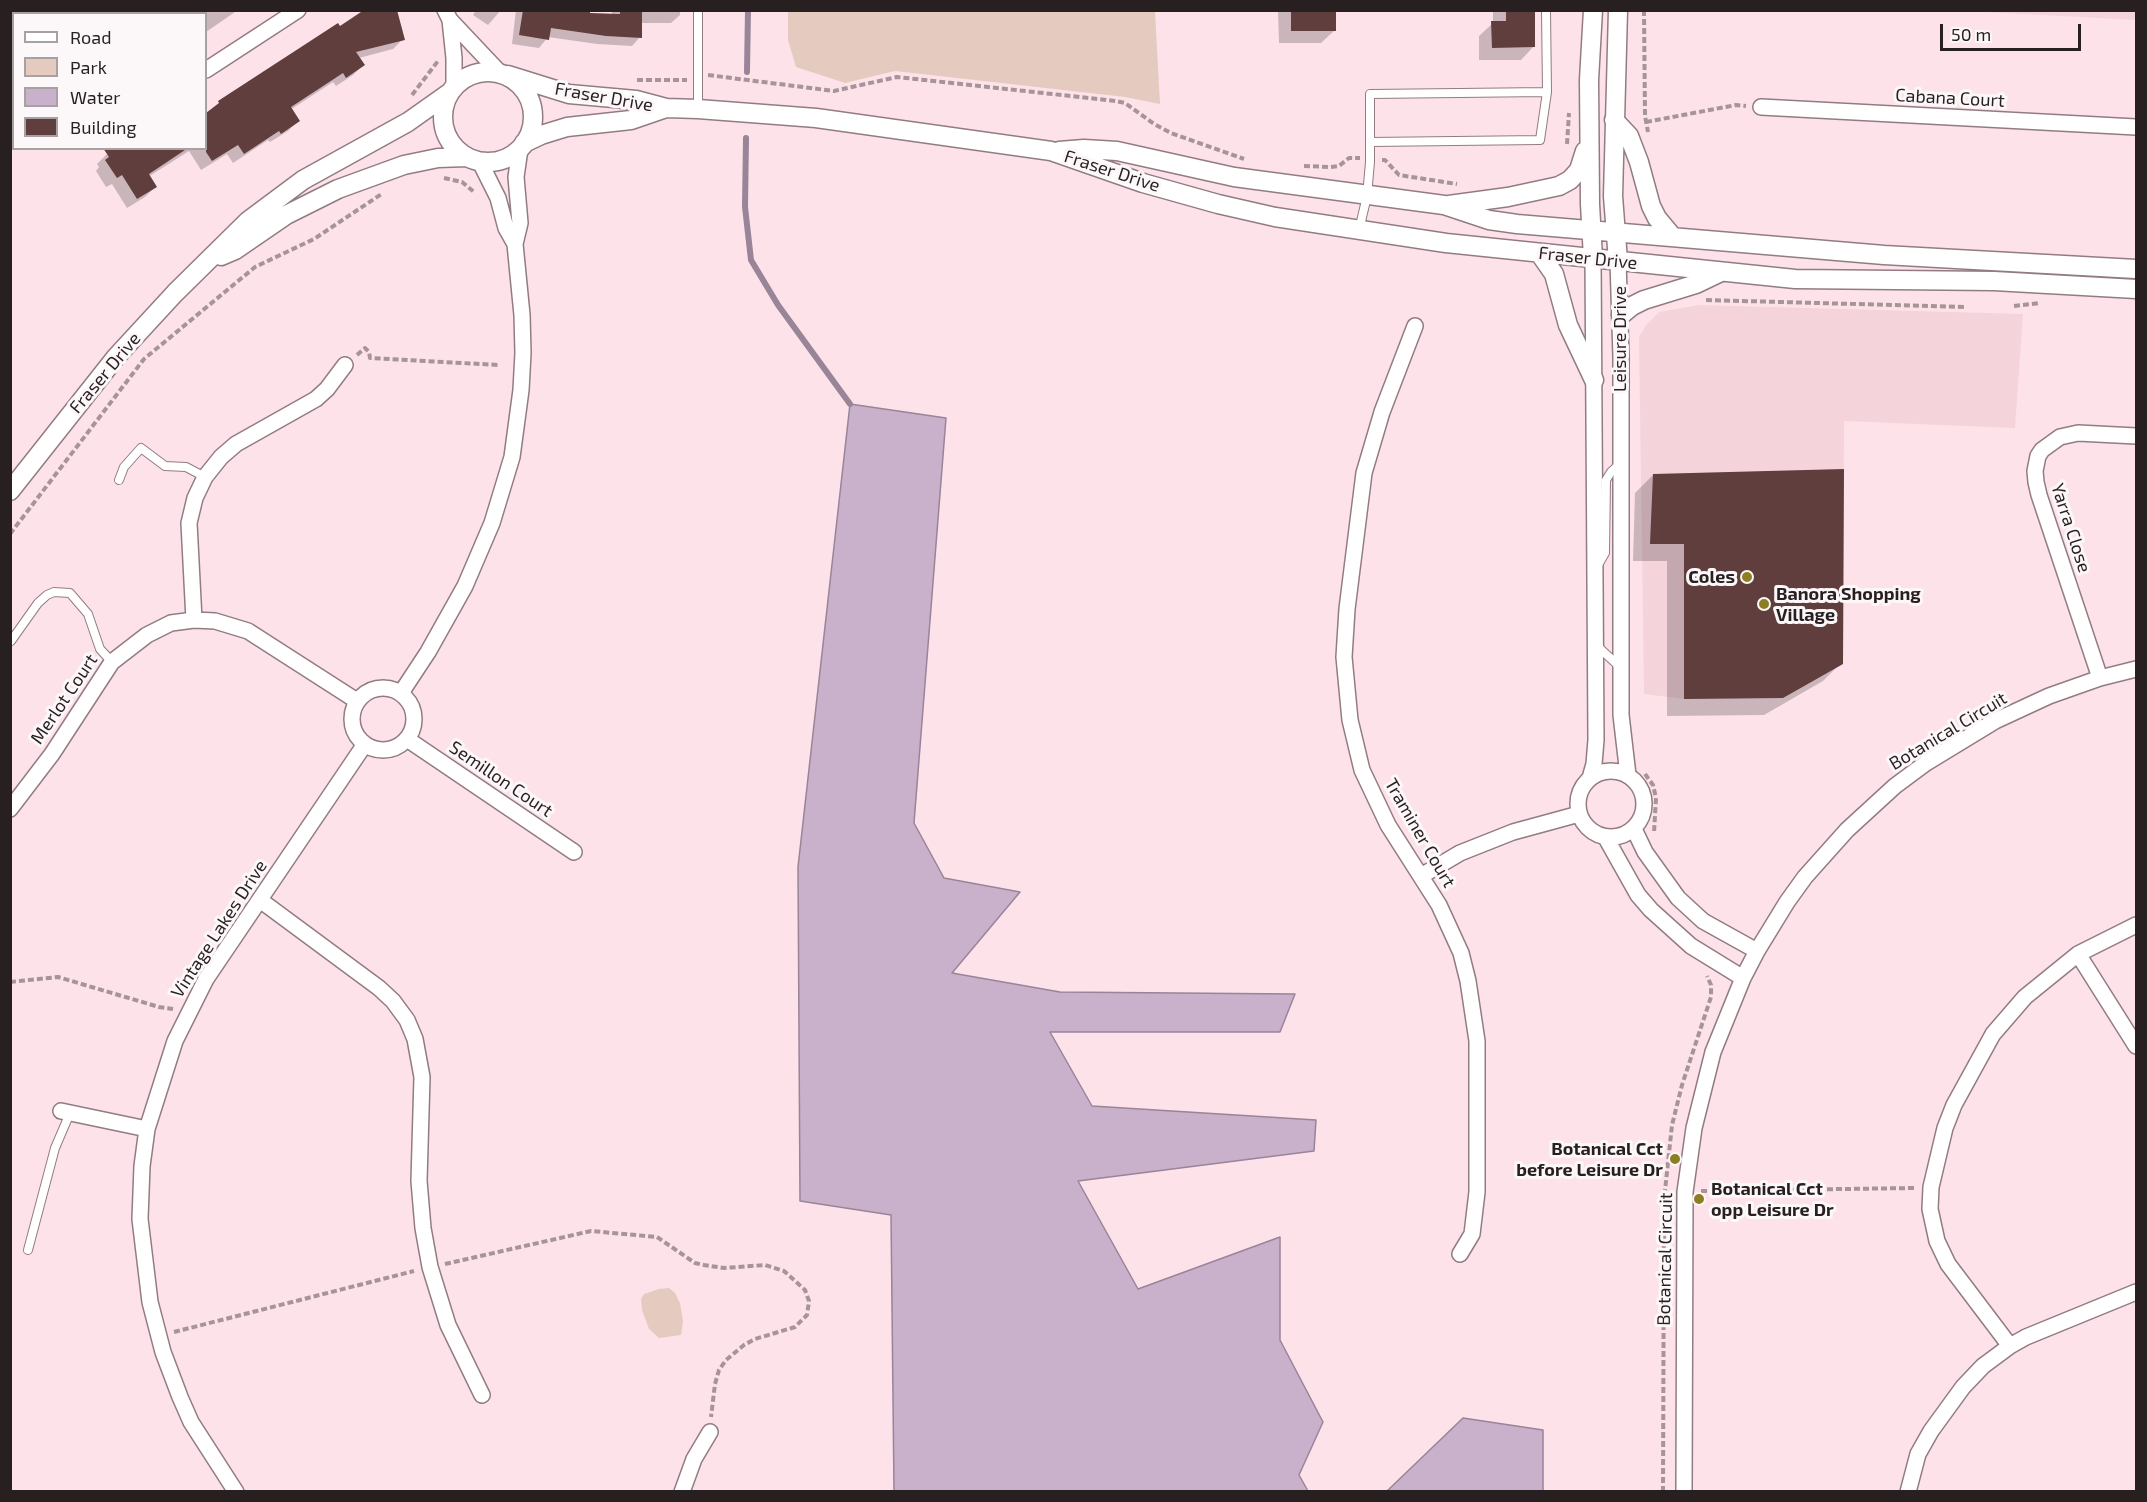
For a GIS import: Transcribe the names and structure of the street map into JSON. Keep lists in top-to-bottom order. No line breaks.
{"streets":{"street":["Fraser Drive","Cabana Court","Leisure Drive","Yarra Close","Merlot Court","Botanical Circuit","Semillon Court","Traminer Court","Vintage Lakes Drive"]},"crossings":[["Fraser Drive","Leisure Drive"],["Yarra Close","Botanical Circuit"],["Merlot Court","Semillon Court"],["Merlot Court","Vintage Lakes Drive"],["Semillon Court","Vintage Lakes Drive"]],"places":["Coles","Banora Shopping Village","Botanical Cct before Leisure Dr","Botanical Cct opp Leisure Dr"],"legend":["Road","Park","Water","Building"],"scale_bar":"50 m"}
